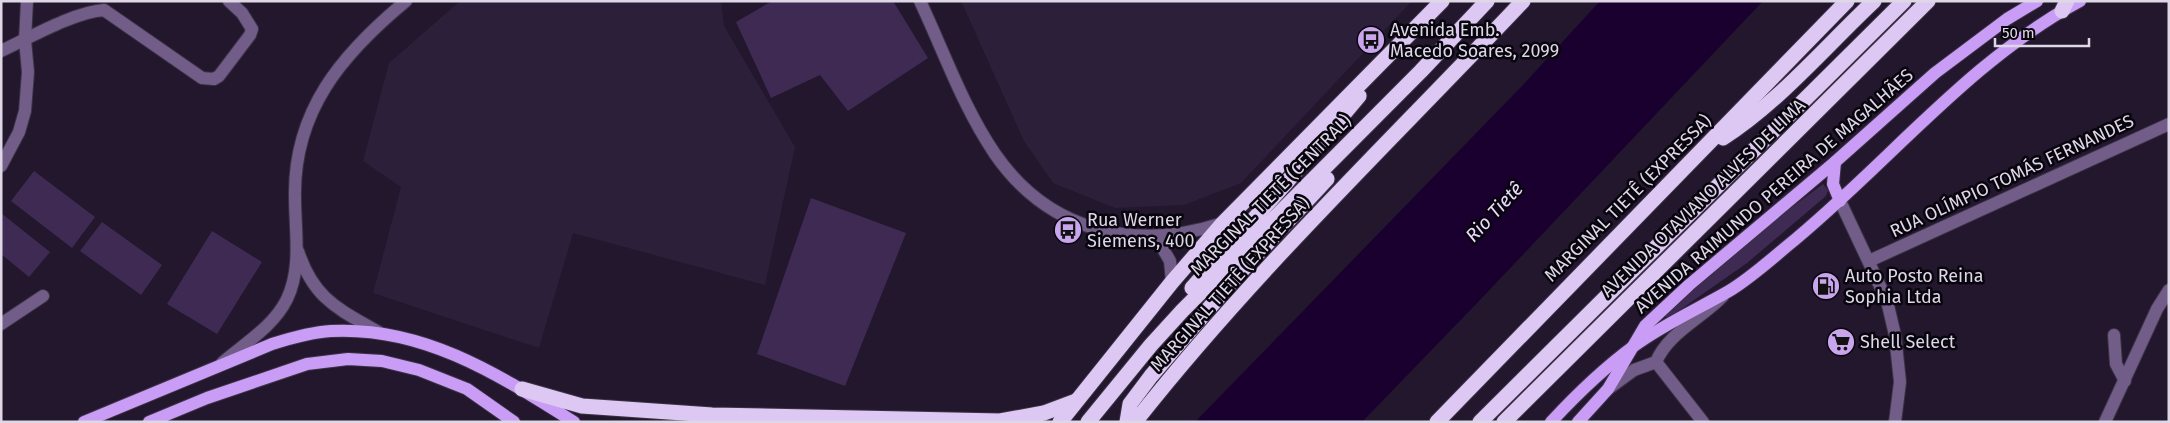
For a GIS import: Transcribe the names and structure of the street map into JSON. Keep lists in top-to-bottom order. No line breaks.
{"streets":{"highway":["MARGINAL TIETÊ (CENTRAL)","MARGINAL TIETÊ (EXPRESSA)","AVENIDA OTAVIANO ALVES DE LIMA"],"main road":["AVENIDA RAIMUNDO PEREIRA DE MAGALHÃES"],"street":["RUA OLÍMPIO TOMÁS FERNANDES"]},"water":["Rio Tietê"],"places":{"bus stop":["Avenida Emb. Macedo Soares, 2099","Rua Werner Siemens, 400"],"fuel station":["Auto Posto Reina Sophia Ltda"],"supermarket":["Shell Select"]},"scale_bar":"50 m"}
